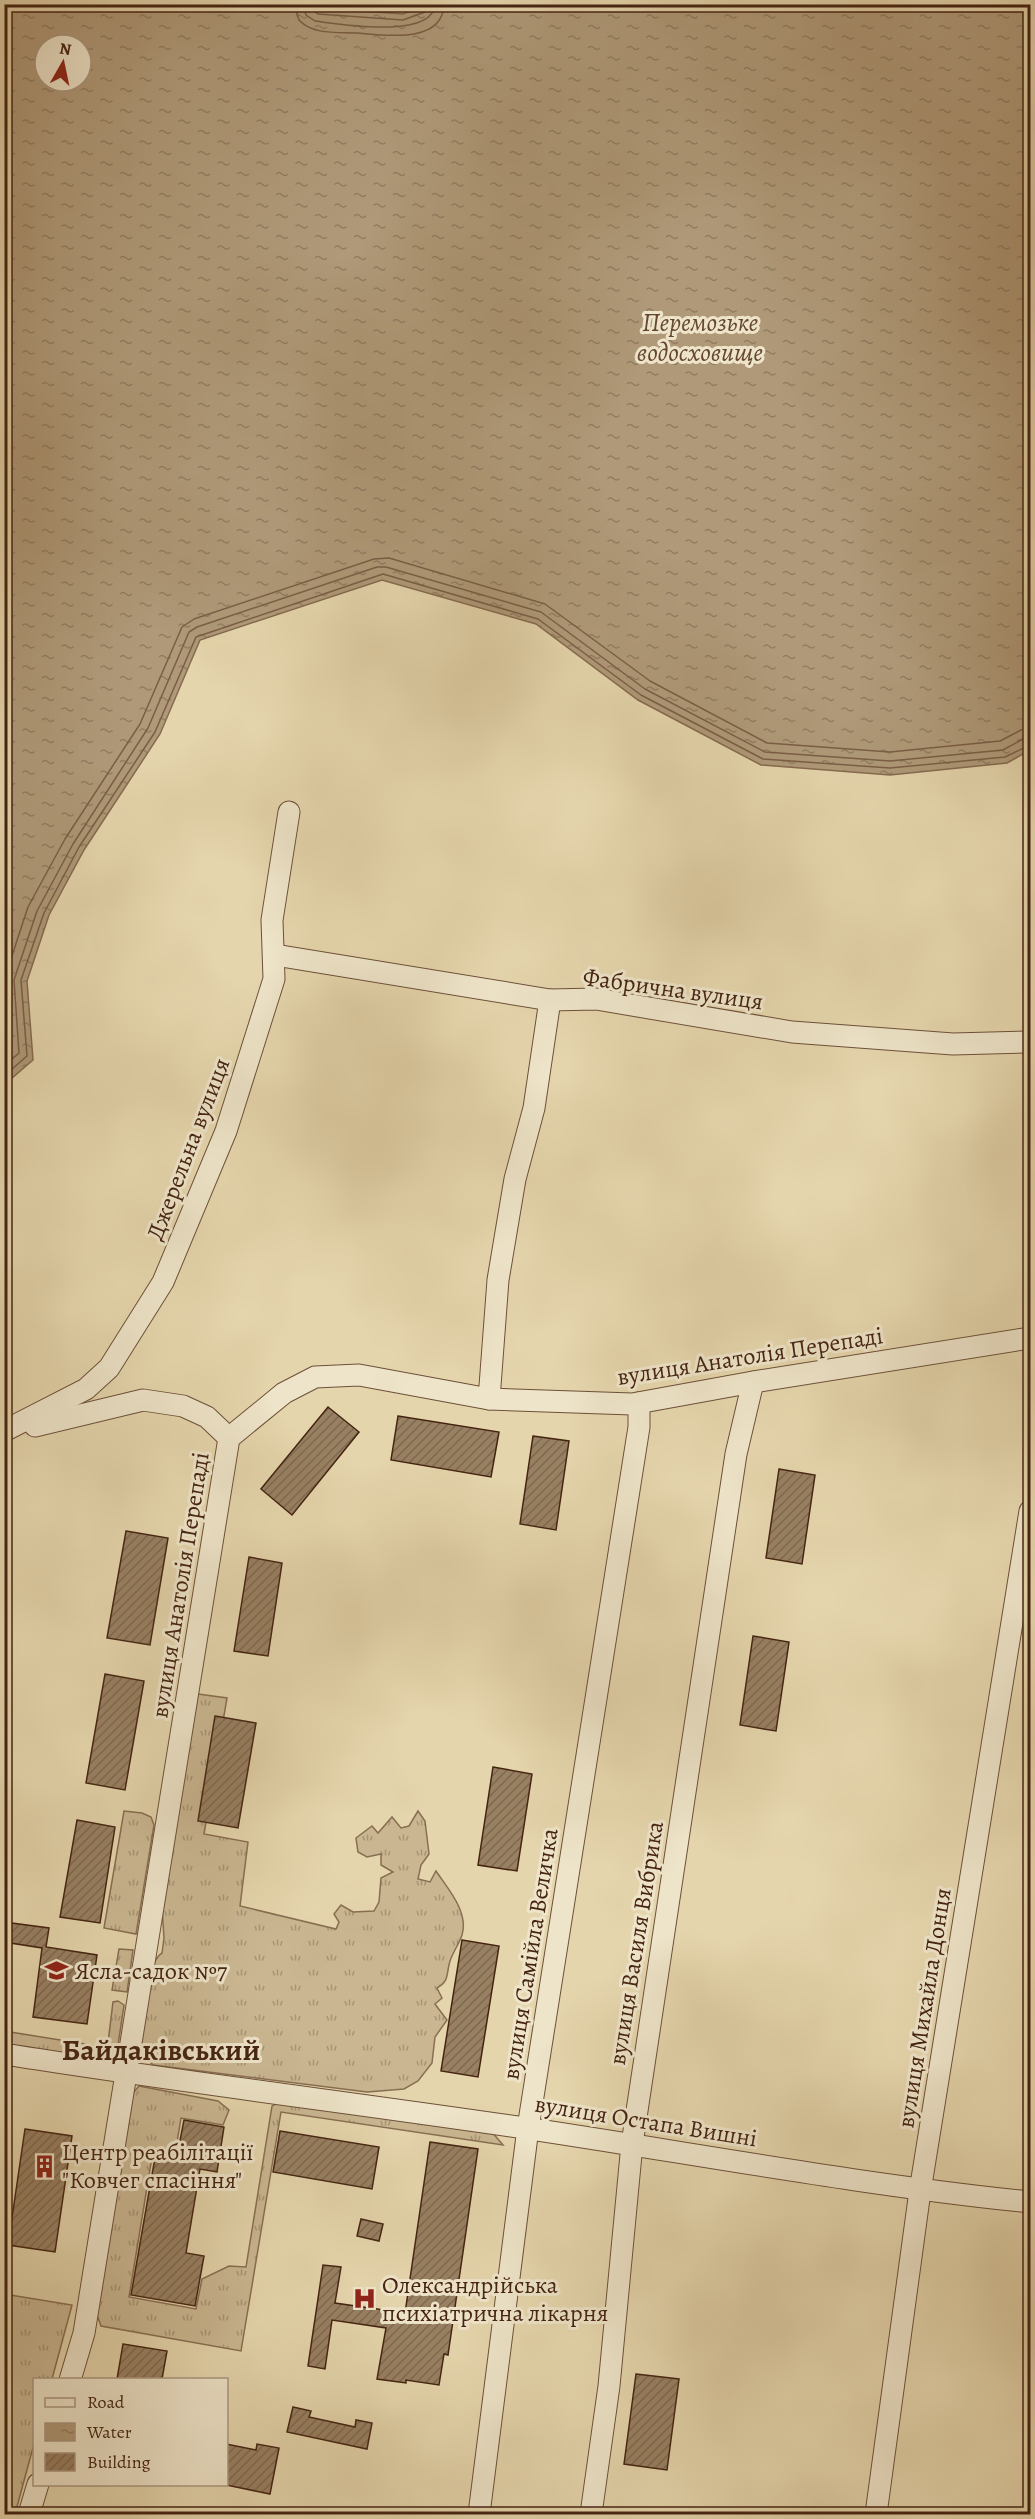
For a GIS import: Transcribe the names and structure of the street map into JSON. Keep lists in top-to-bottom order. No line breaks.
{"streets":{"street":["Фабрична вулиця","Джерельна вулиця","вулиця Анатолія Перепаді","вулиця Василя Вибрика","вулиця Самійла Величка","вулиця Михайла Донця","вулиця Остапа Вишні"]},"crossings":[["Фабрична вулиця","Джерельна вулиця"],["вулиця Анатолія Перепаді","вулиця Василя Вибрика"],["вулиця Анатолія Перепаді","вулиця Самійла Величка"],["вулиця Анатолія Перепаді","вулиця Остапа Вишні"],["вулиця Василя Вибрика","вулиця Остапа Вишні"],["вулиця Самійла Величка","вулиця Остапа Вишні"],["вулиця Михайла Донця","вулиця Остапа Вишні"]],"districts":["Байдаківський"],"water":["Перемозьке водосховище"],"places":{"school or university":["Ясла-садок №7"],"building":["Центр реабілітації \"Ковчег спасіння\""],"hospital":["Олександрійська психіатрична лікарня"]},"legend":["Road","Water","Building"],"north":"top"}
